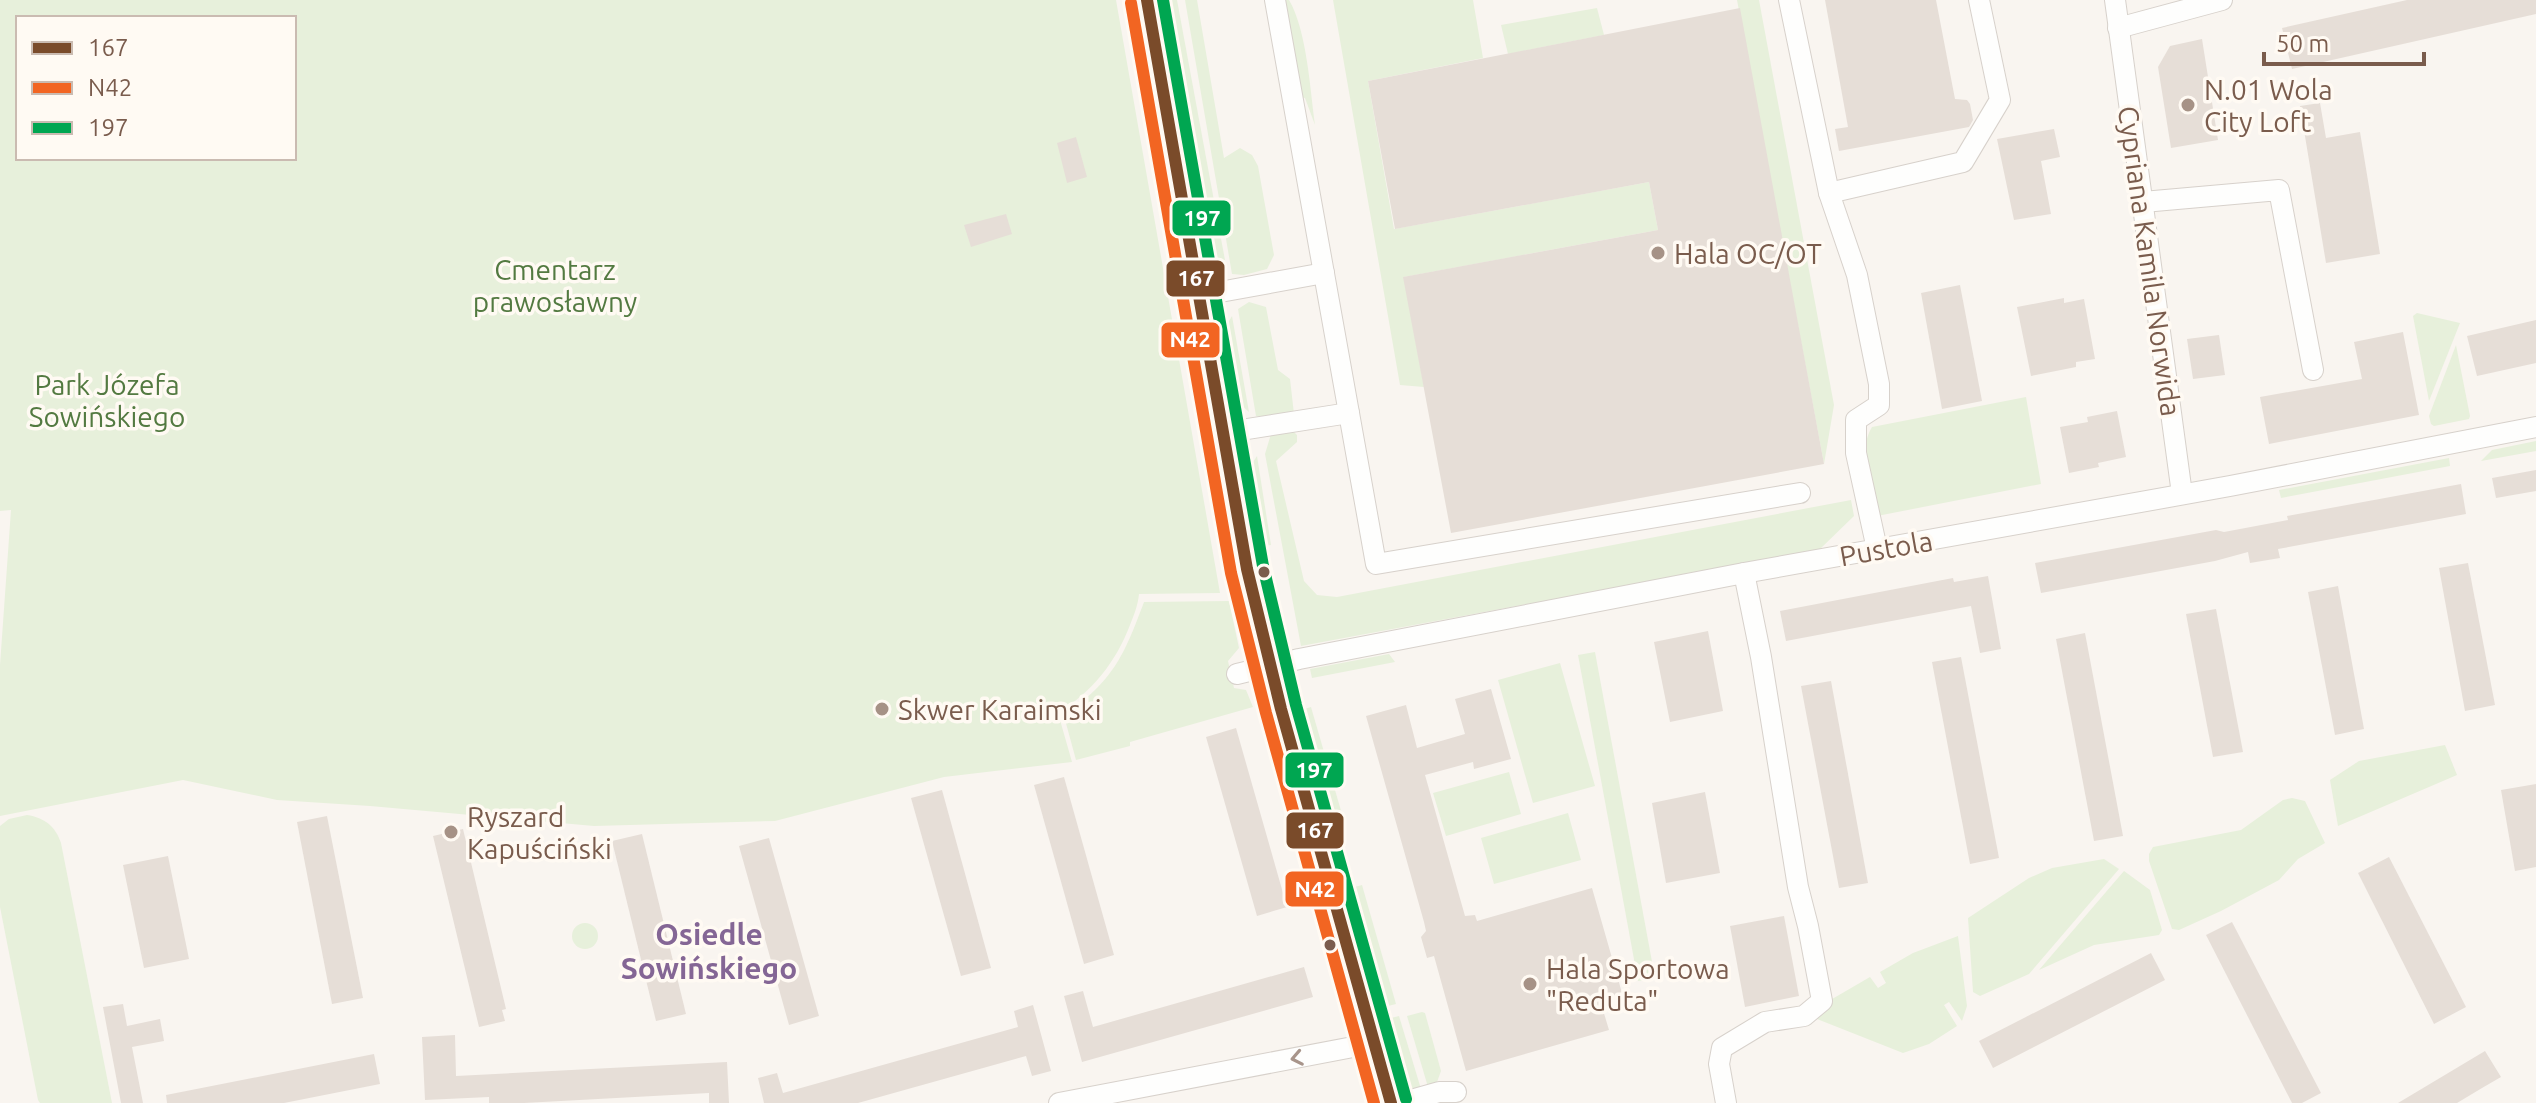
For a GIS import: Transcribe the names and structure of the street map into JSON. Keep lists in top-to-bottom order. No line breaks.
{"streets":{"street":["Cypriana Kamila Norwida","Pustola"]},"crossings":[["Cypriana Kamila Norwida","Pustola"]],"districts":["Osiedle Sowińskiego"],"parks":["Cmentarz prawosławny","Park Józefa Sowińskiego"],"places":["N.01 Wola City Loft","Hala OC/OT","Skwer Karaimski","Ryszard Kapuściński","Hala Sportowa \"Reduta\""],"lines":["transit line 167","transit line 197","transit line N42"],"legend":["167","N42","197"],"scale_bar":"50 m"}
